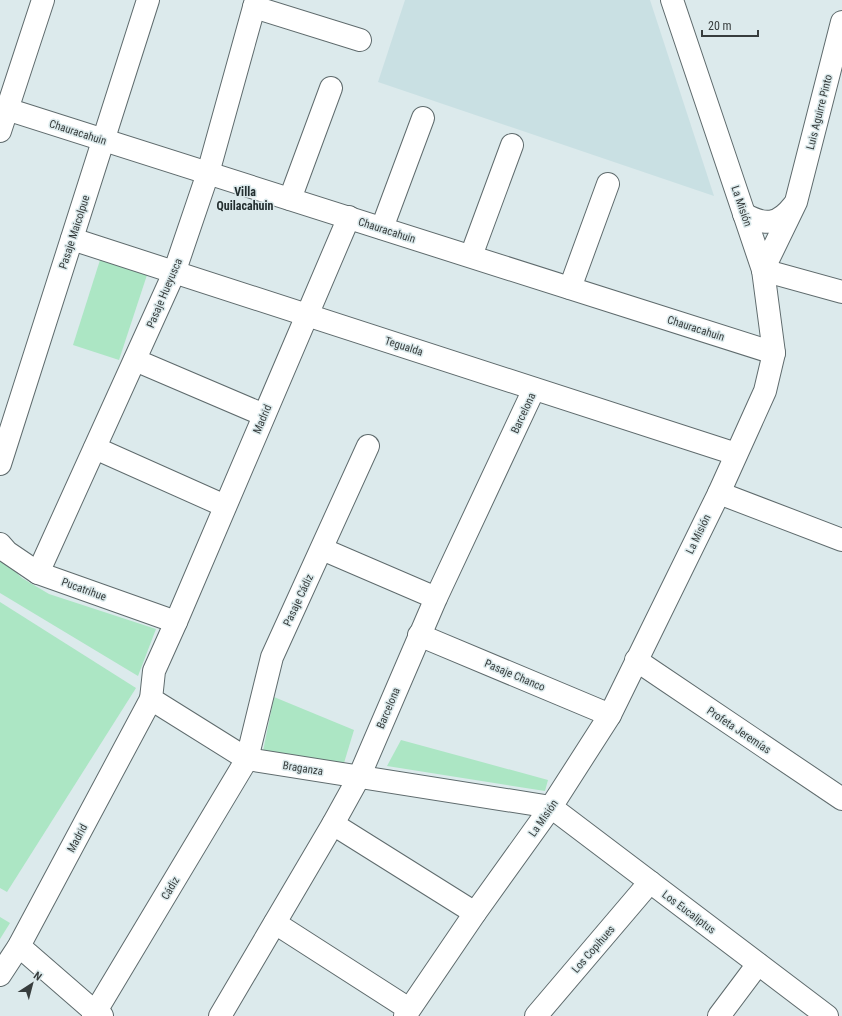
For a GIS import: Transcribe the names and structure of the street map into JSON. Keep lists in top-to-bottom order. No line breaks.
{"streets":{"street":["Luis Aguirre Pinto","Chauracahuin","La Misión","Pasaje Maicolpue","Pasaje Hueyusca","Tegualda","Barcelona","Madrid","Pucatrihue","Pasaje Cádiz","Pasaje Chanco","Profeta Jeremías","Braganza","Cádiz","Los Eucaliptus","Los Copihues"]},"crossings":[["Luis Aguirre Pinto","La Misión"],["Chauracahuin","La Misión"],["Chauracahuin","Pasaje Maicolpue"],["Chauracahuin","Pasaje Hueyusca"],["Chauracahuin","Madrid"],["La Misión","Tegualda"],["La Misión","Pasaje Chanco"],["La Misión","Profeta Jeremías"],["La Misión","Braganza"],["La Misión","Los Eucaliptus"],["Pasaje Maicolpue","Tegualda"],["Pasaje Hueyusca","Tegualda"],["Pasaje Hueyusca","Pucatrihue"],["Tegualda","Barcelona"],["Tegualda","Madrid"],["Barcelona","Pasaje Chanco"],["Barcelona","Braganza"],["Madrid","Pucatrihue"],["Madrid","Braganza"],["Pasaje Cádiz","Braganza"],["Pasaje Cádiz","Cádiz"],["Braganza","Cádiz"],["Braganza","Los Eucaliptus"],["Los Eucaliptus","Los Copihues"]],"districts":["Villa Quilacahuin"],"scale_bar":"20 m","north":"top right"}
